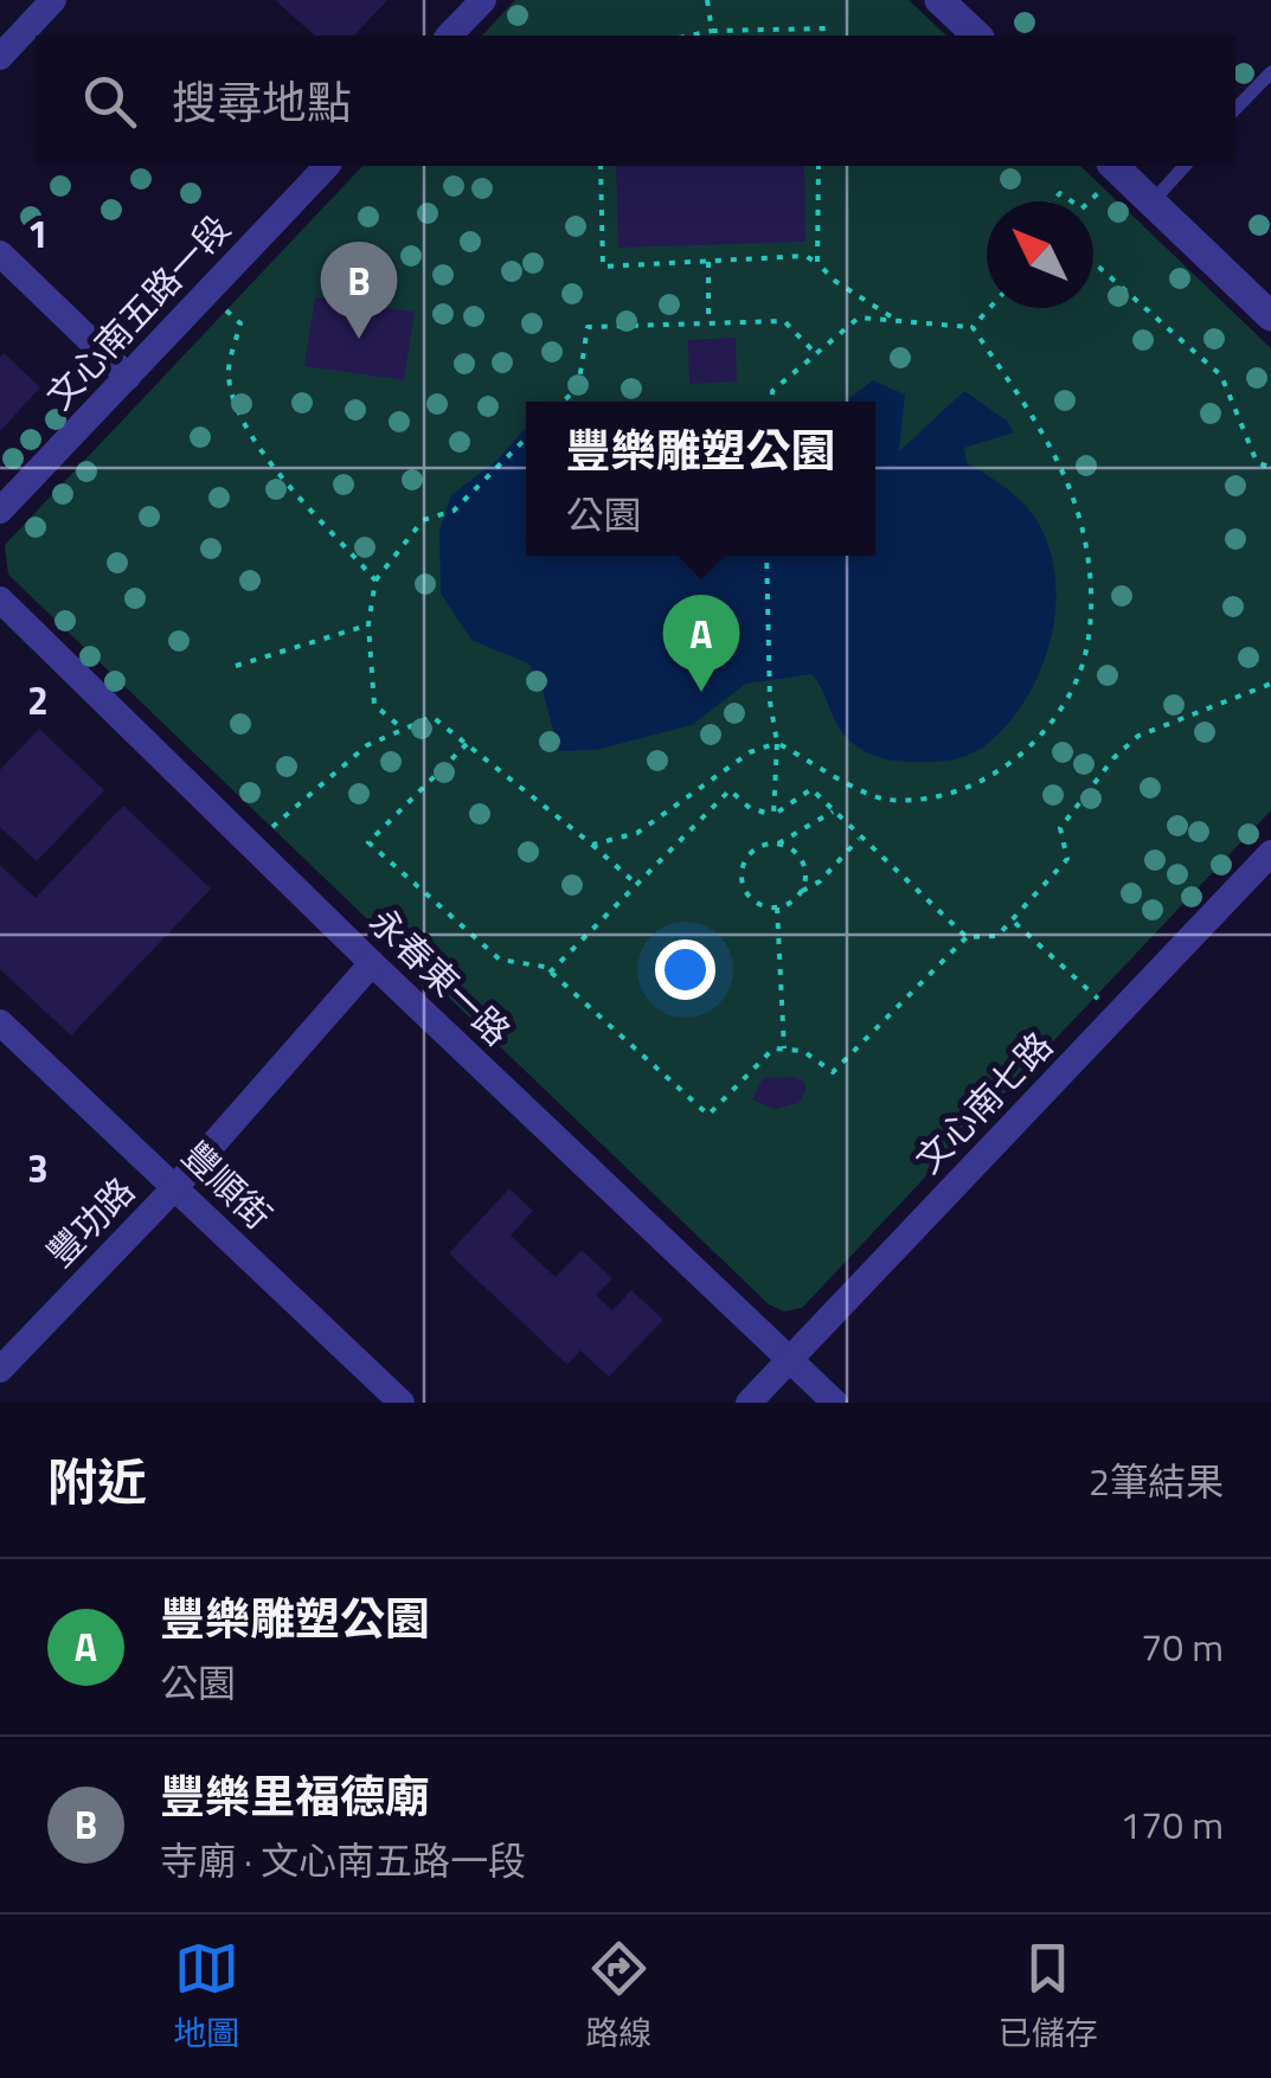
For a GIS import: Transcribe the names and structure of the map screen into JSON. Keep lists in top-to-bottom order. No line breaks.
{"streets":{"street":["文心南五路一段","永春東一路","文心南七路","豐順街","豐功路"]},"crossings":[["永春東一路","文心南七路"],["永春東一路","豐功路"],["豐順街","豐功路"]],"north":"top left","page":{"search":"搜尋地點","pins":["B","A"],"popup":["豐樂雕塑公園","公園"],"heading":["附近","2筆結果"],"list":[{"mark":"A","name":"豐樂雕塑公園","note":"公園","value":"70 m"},{"mark":"B","name":"豐樂里福德廟","note":"寺廟 · 文心南五路一段","value":"170 m"}],"nav":["地圖","路線","已儲存"]},"grid":{"rows":["1","2","3"]}}
